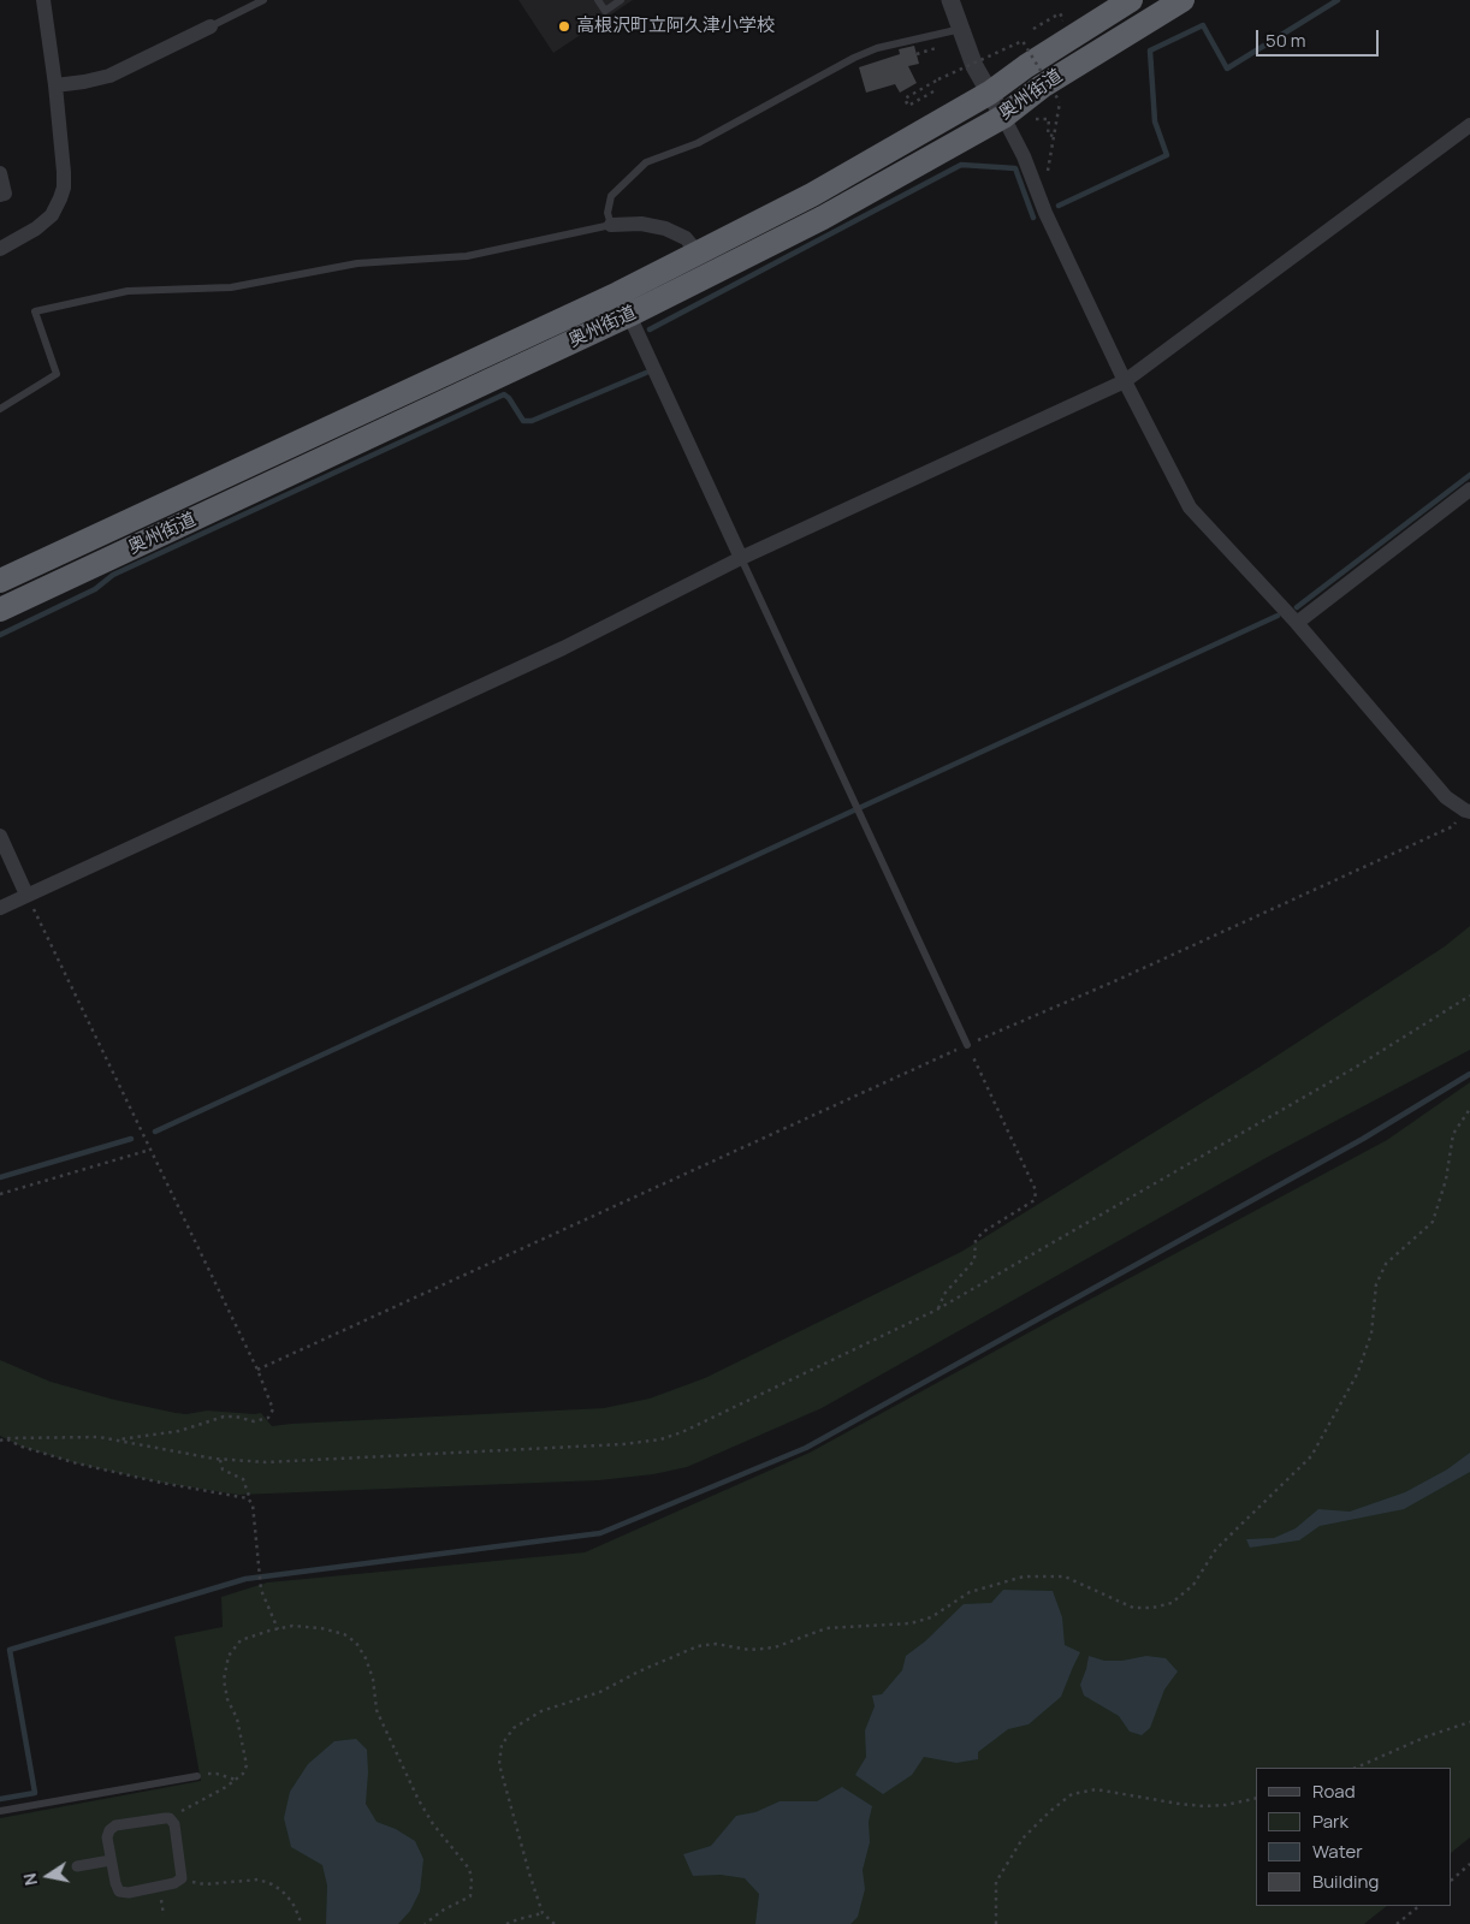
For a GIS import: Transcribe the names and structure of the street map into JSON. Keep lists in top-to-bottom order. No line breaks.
{"streets":{"highway":["奥州街道"]},"places":["高根沢町立阿久津小学校"],"legend":["Road","Park","Water","Building"],"scale_bar":"50 m","north":"left"}
